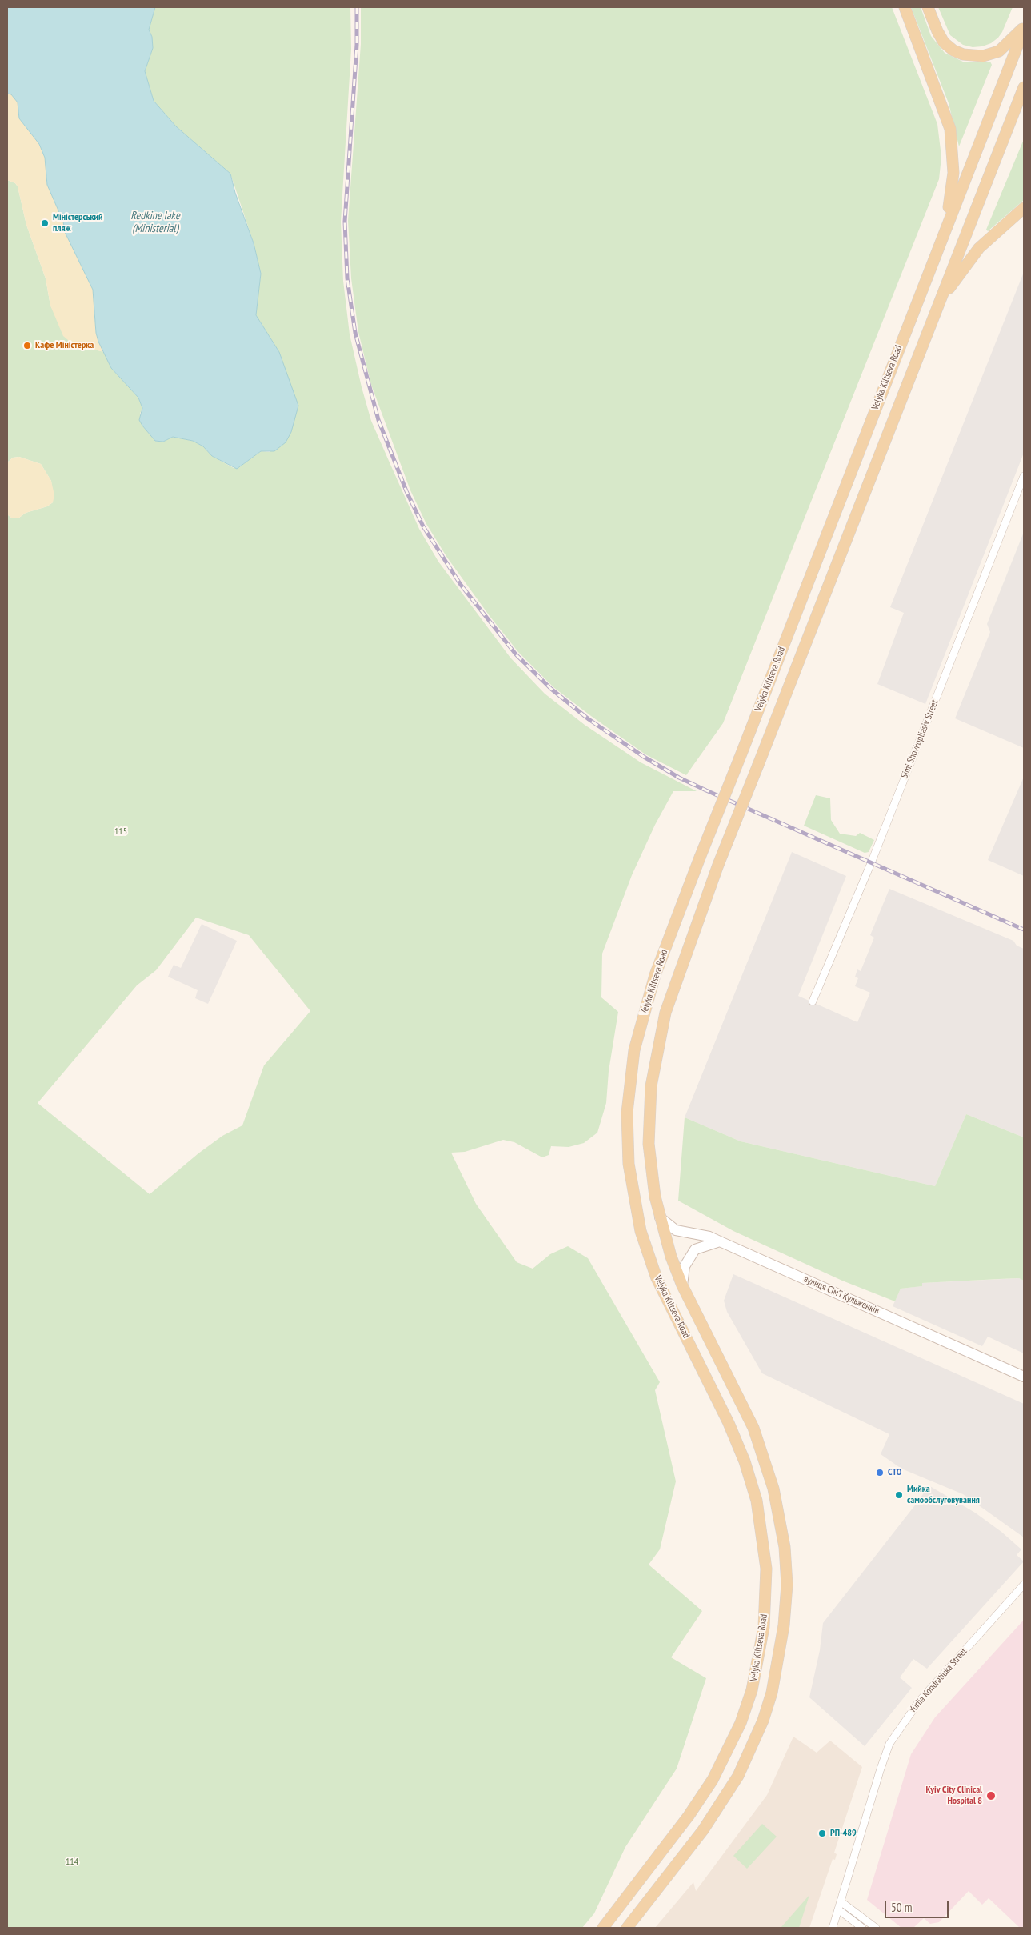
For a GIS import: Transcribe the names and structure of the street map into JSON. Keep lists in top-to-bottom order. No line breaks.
{"streets":{"main road":["Velyka Kiltseva Road","вулиця Сімʼї Кульженків"],"street":["Simi Shovkopliasiv Street","Yuriia Kondratiuka Street"]},"crossings":[["Velyka Kiltseva Road","вулиця Сімʼї Кульженків"]],"water":["Redkine lake (Ministerial)"],"parks":["115","114"],"places":["Міністерський пляж","Кафе Міністерка","СТО","Мийка самообслуговування","Kyiv City Clinical Hospital 8","РП-489"],"scale_bar":"50 m"}
